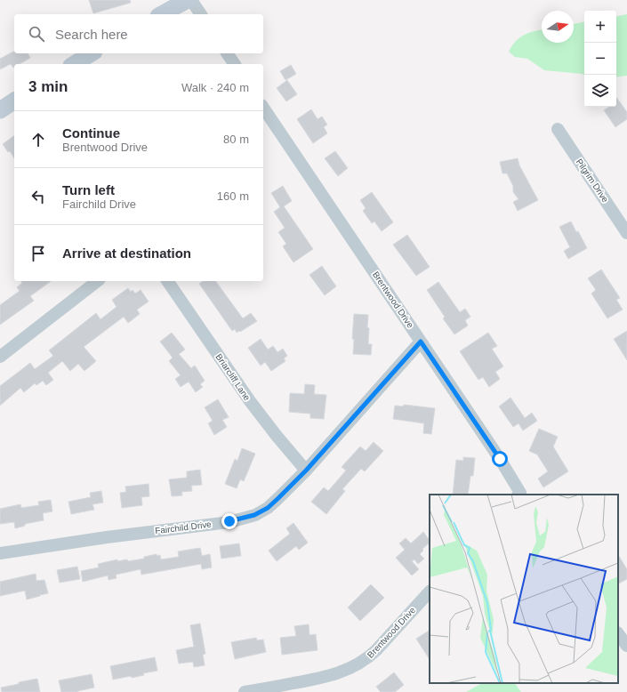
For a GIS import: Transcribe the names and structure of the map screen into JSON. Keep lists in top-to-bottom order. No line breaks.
{"streets":{"street":["Pilgrim Drive","Brentwood Drive","Briarcliff Lane","Fairchild Drive"]},"crossings":[["Brentwood Drive","Fairchild Drive"],["Briarcliff Lane","Fairchild Drive"]],"north":"right","page":{"map_buttons":["+","−"],"search":"Search here","heading":["3 min","Walk · 240 m"],"list":[["Continue","Brentwood Drive","80 m"],["Turn left","Fairchild Drive","160 m"],"Arrive at destination"]}}
